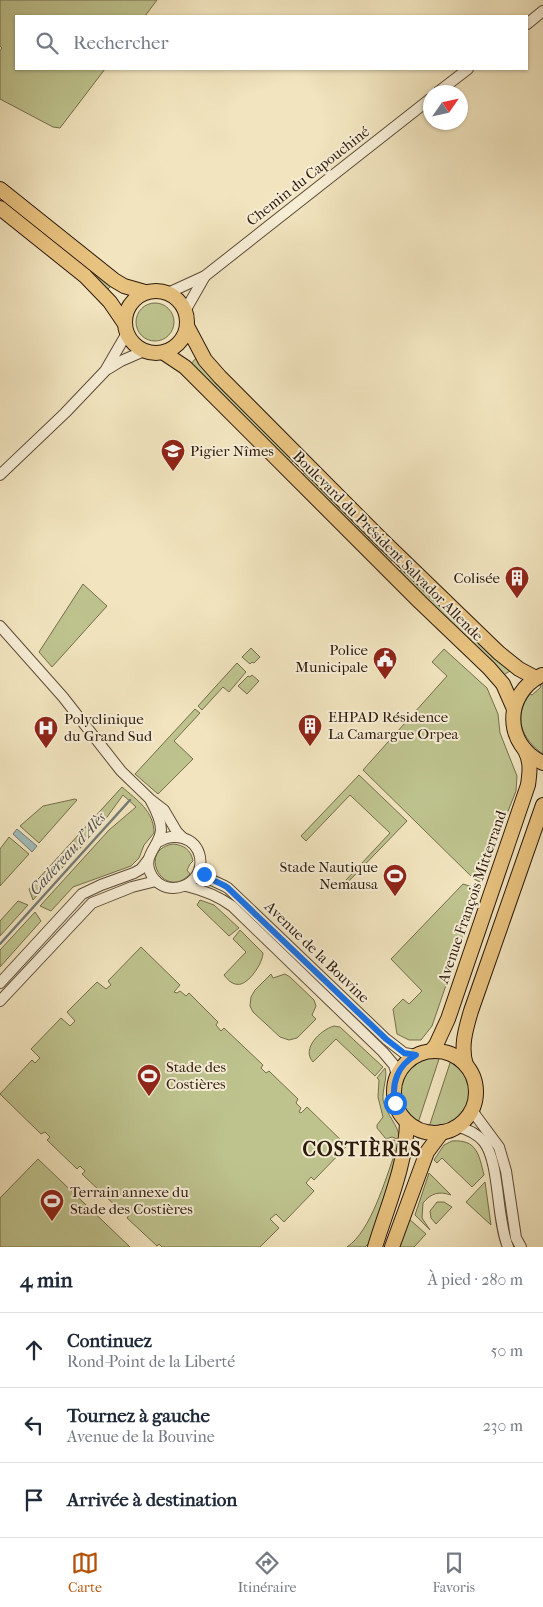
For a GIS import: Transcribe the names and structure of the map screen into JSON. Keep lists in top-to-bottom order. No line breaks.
{"streets":{"main road":["Boulevard du Président Salvador Allende","Avenue François Mitterrand"],"street":["Chemin du Capouchiné","Avenue de la Bouvine"]},"crossings":[["Chemin du Capouchiné","Boulevard du Président Salvador Allende"],["Avenue François Mitterrand","Avenue de la Bouvine"]],"districts":["COSTIÈRES"],"water":["Cadereau d'Alès"],"places":{"school or university":["Pigier Nîmes"],"building":["Colisée","EHPAD Résidence La Camargue Orpea"],"public building":["Police Municipale"],"hospital":["Polyclinique du Grand Sud"],"sports":["Stade Nautique Nemausa","Stade des Costières","Terrain annexe du Stade des Costières"]},"north":"top right","page":{"search":"Rechercher","heading":["4 min","À pied · 280 m"],"list":[["Continuez","Rond-Point de la Liberté","50 m"],["Tournez à gauche","Avenue de la Bouvine","230 m"],"Arrivée à destination"],"nav":["Carte","Itinéraire","Favoris"]}}
